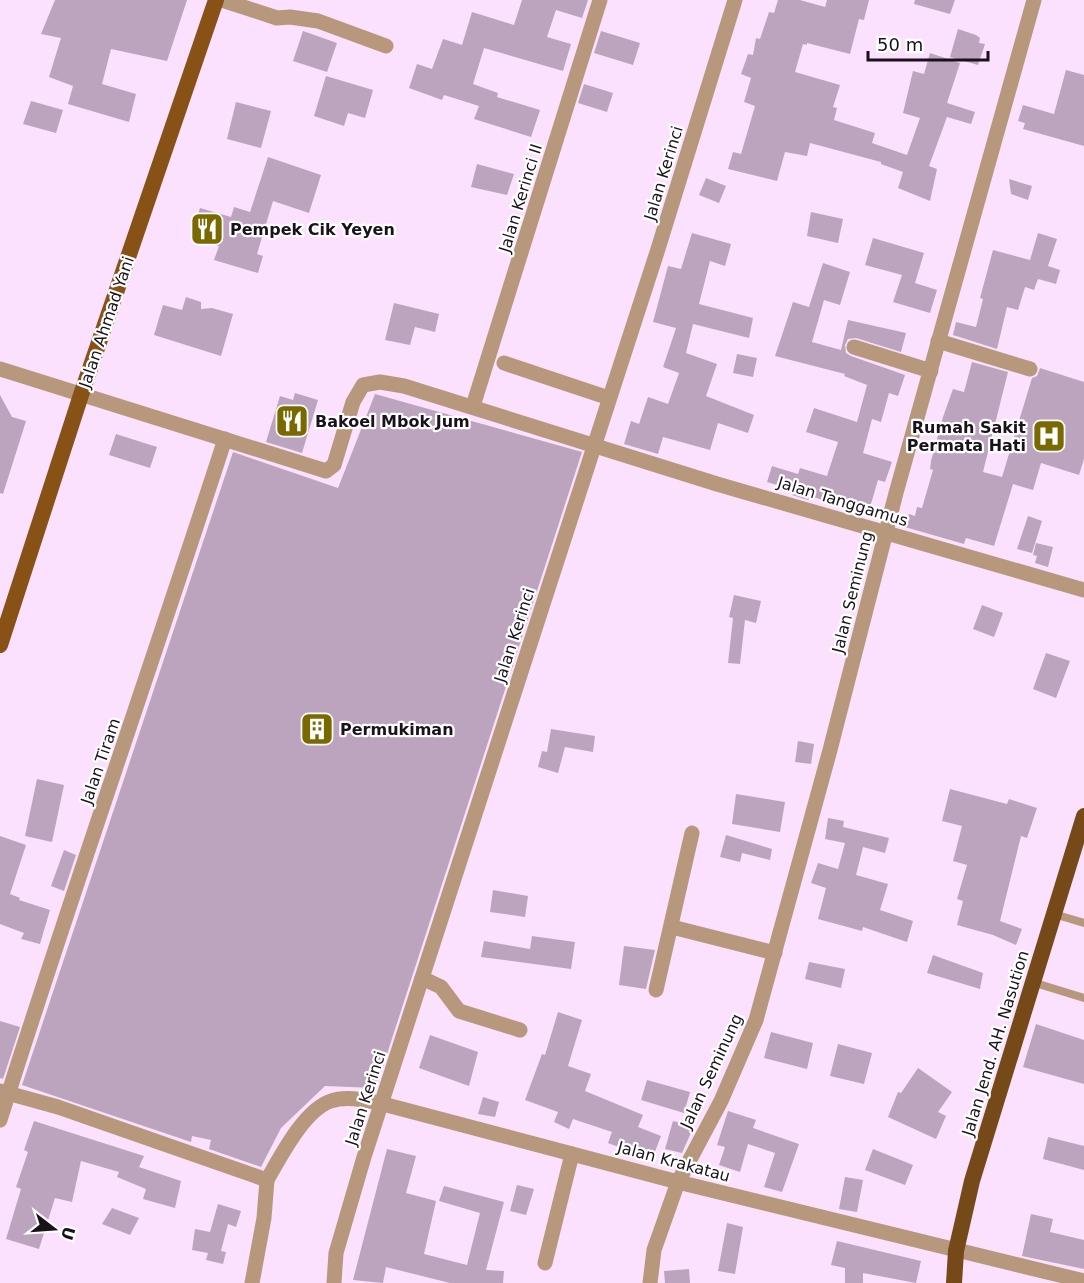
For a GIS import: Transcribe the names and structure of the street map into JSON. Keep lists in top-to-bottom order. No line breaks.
{"streets":{"highway":["Jalan Jend. AH. Nasution"],"main road":["Jalan Ahmad Yani"],"street":["Jalan Kerinci","Jalan Kerinci II","Jalan Tanggamus","Jalan Seminung","Jalan Tiram","Jalan Krakatau"]},"crossings":[["Jalan Kerinci","Jalan Tanggamus"],["Jalan Kerinci","Jalan Krakatau"],["Jalan Kerinci II","Jalan Tanggamus"],["Jalan Tanggamus","Jalan Seminung"],["Jalan Tanggamus","Jalan Tiram"],["Jalan Seminung","Jalan Krakatau"],["Jalan Jend. AH. Nasution","Jalan Krakatau"]],"places":{"restaurant":["Pempek Cik Yeyen","Bakoel Mbok Jum"],"hospital":["Rumah Sakit Permata Hati"],"building":["Permukiman"]},"scale_bar":"50 m","north":"right"}
